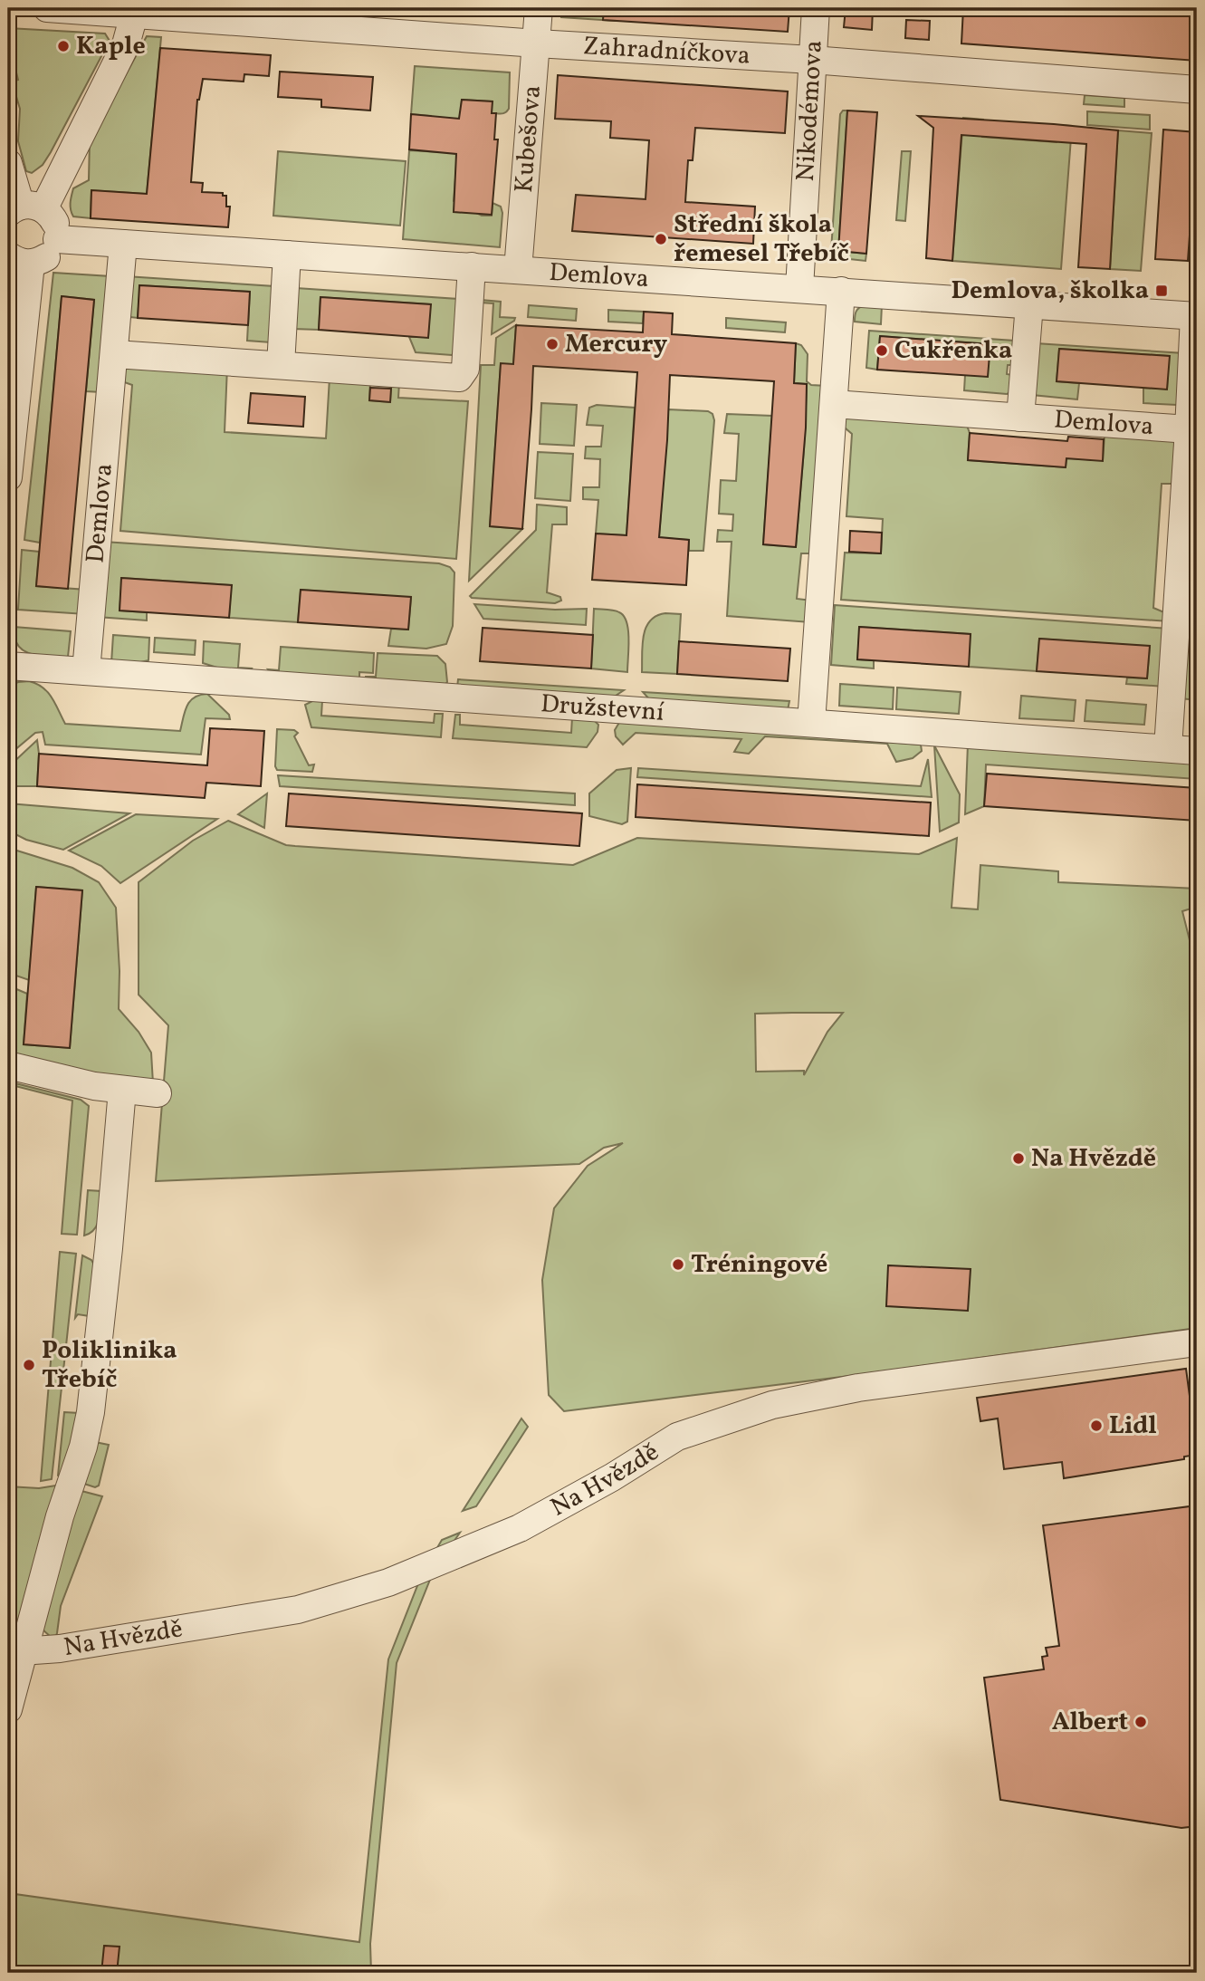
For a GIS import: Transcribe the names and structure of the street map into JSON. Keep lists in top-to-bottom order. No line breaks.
{"streets":{"street":["Zahradníčkova","Nikodémova","Kubešova","Demlova","Družstevní","Na Hvězdě"]},"crossings":[["Zahradníčkova","Nikodémova"],["Zahradníčkova","Kubešova"],["Nikodémova","Demlova"],["Kubešova","Demlova"],["Demlova","Družstevní"]],"places":{"other":["Kaple","Střední škola řemesel Třebíč","Mercury","Cukřenka","Na Hvězdě","Tréningové","Poliklinika Třebíč","Lidl","Albert"],"transit":["Demlova, školka"]}}
